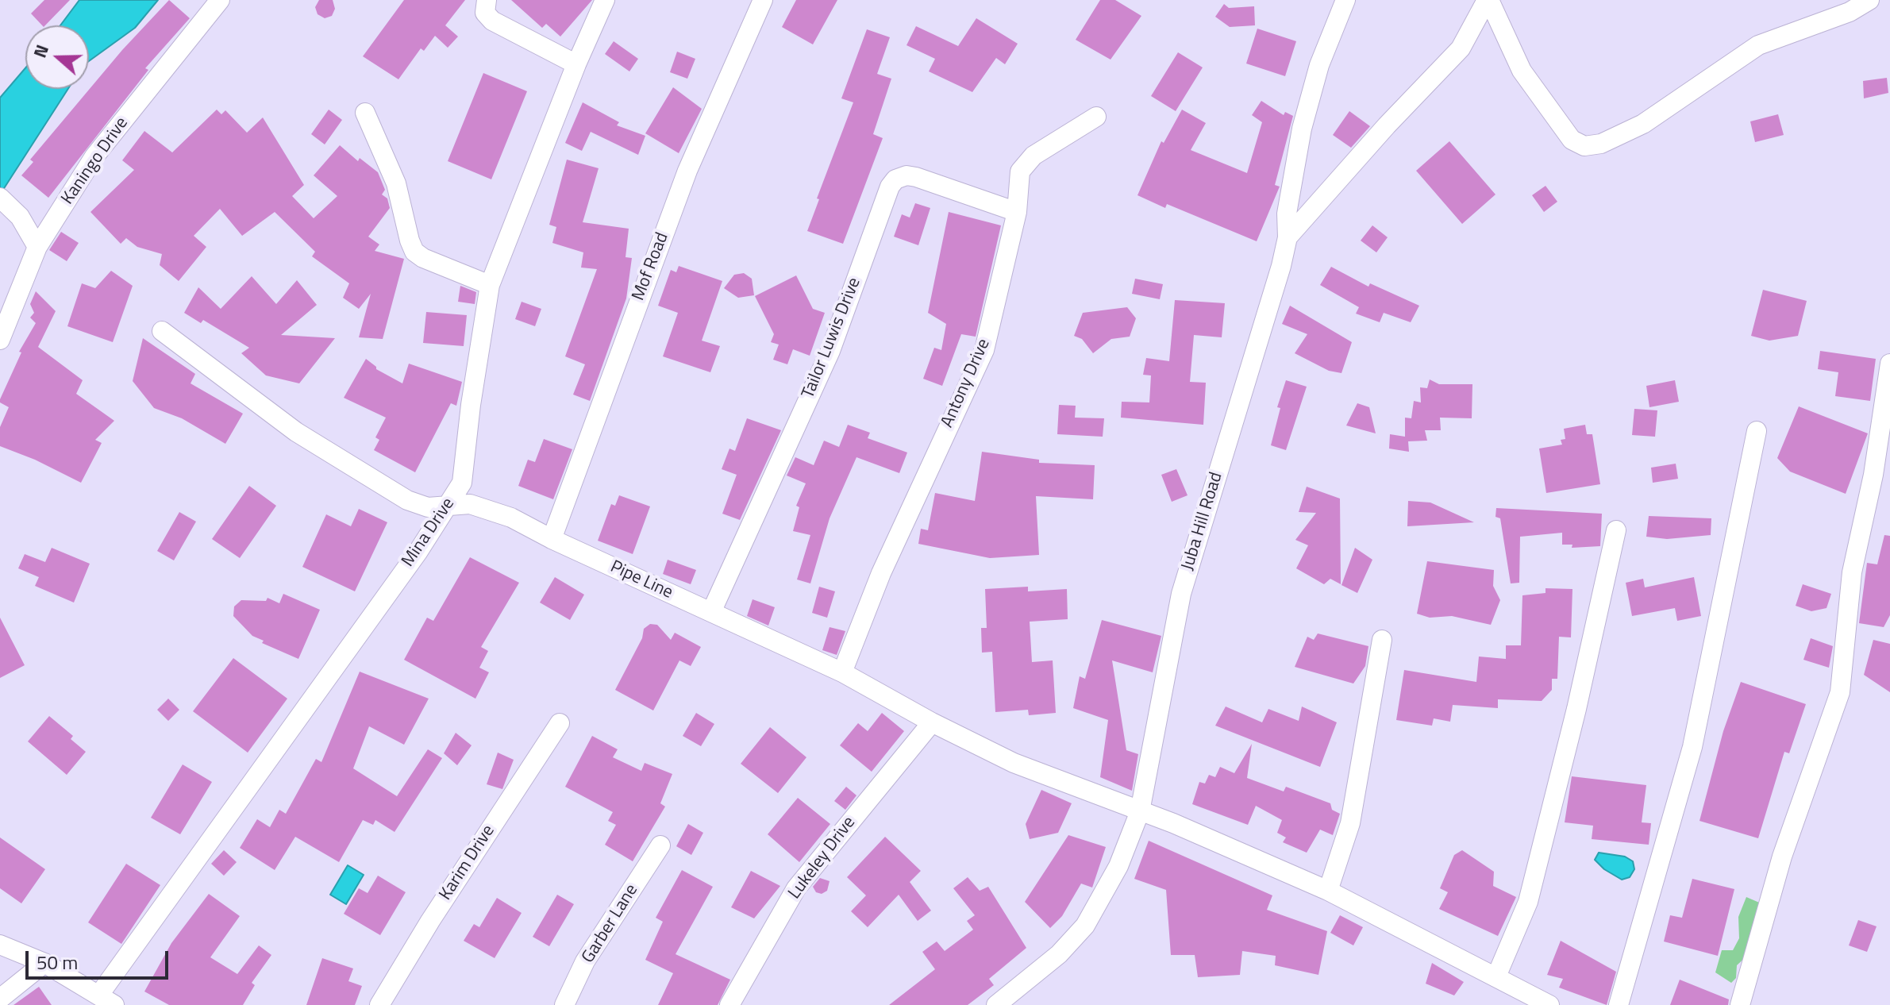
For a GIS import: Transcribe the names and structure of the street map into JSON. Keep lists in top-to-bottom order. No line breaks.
{"streets":{"street":["Kaningo Drive","Mof Road","Tailor Luwis Drive","Antony Drive","Juba Hill Road","Mina Drive","Pipe Line","Lukeley Drive","Karim Drive","Garber Lane"]},"crossings":[["Mof Road","Pipe Line"],["Tailor Luwis Drive","Antony Drive"],["Tailor Luwis Drive","Pipe Line"],["Antony Drive","Pipe Line"],["Juba Hill Road","Pipe Line"],["Mina Drive","Pipe Line"],["Pipe Line","Lukeley Drive"]],"scale_bar":"50 m","north":"left"}
